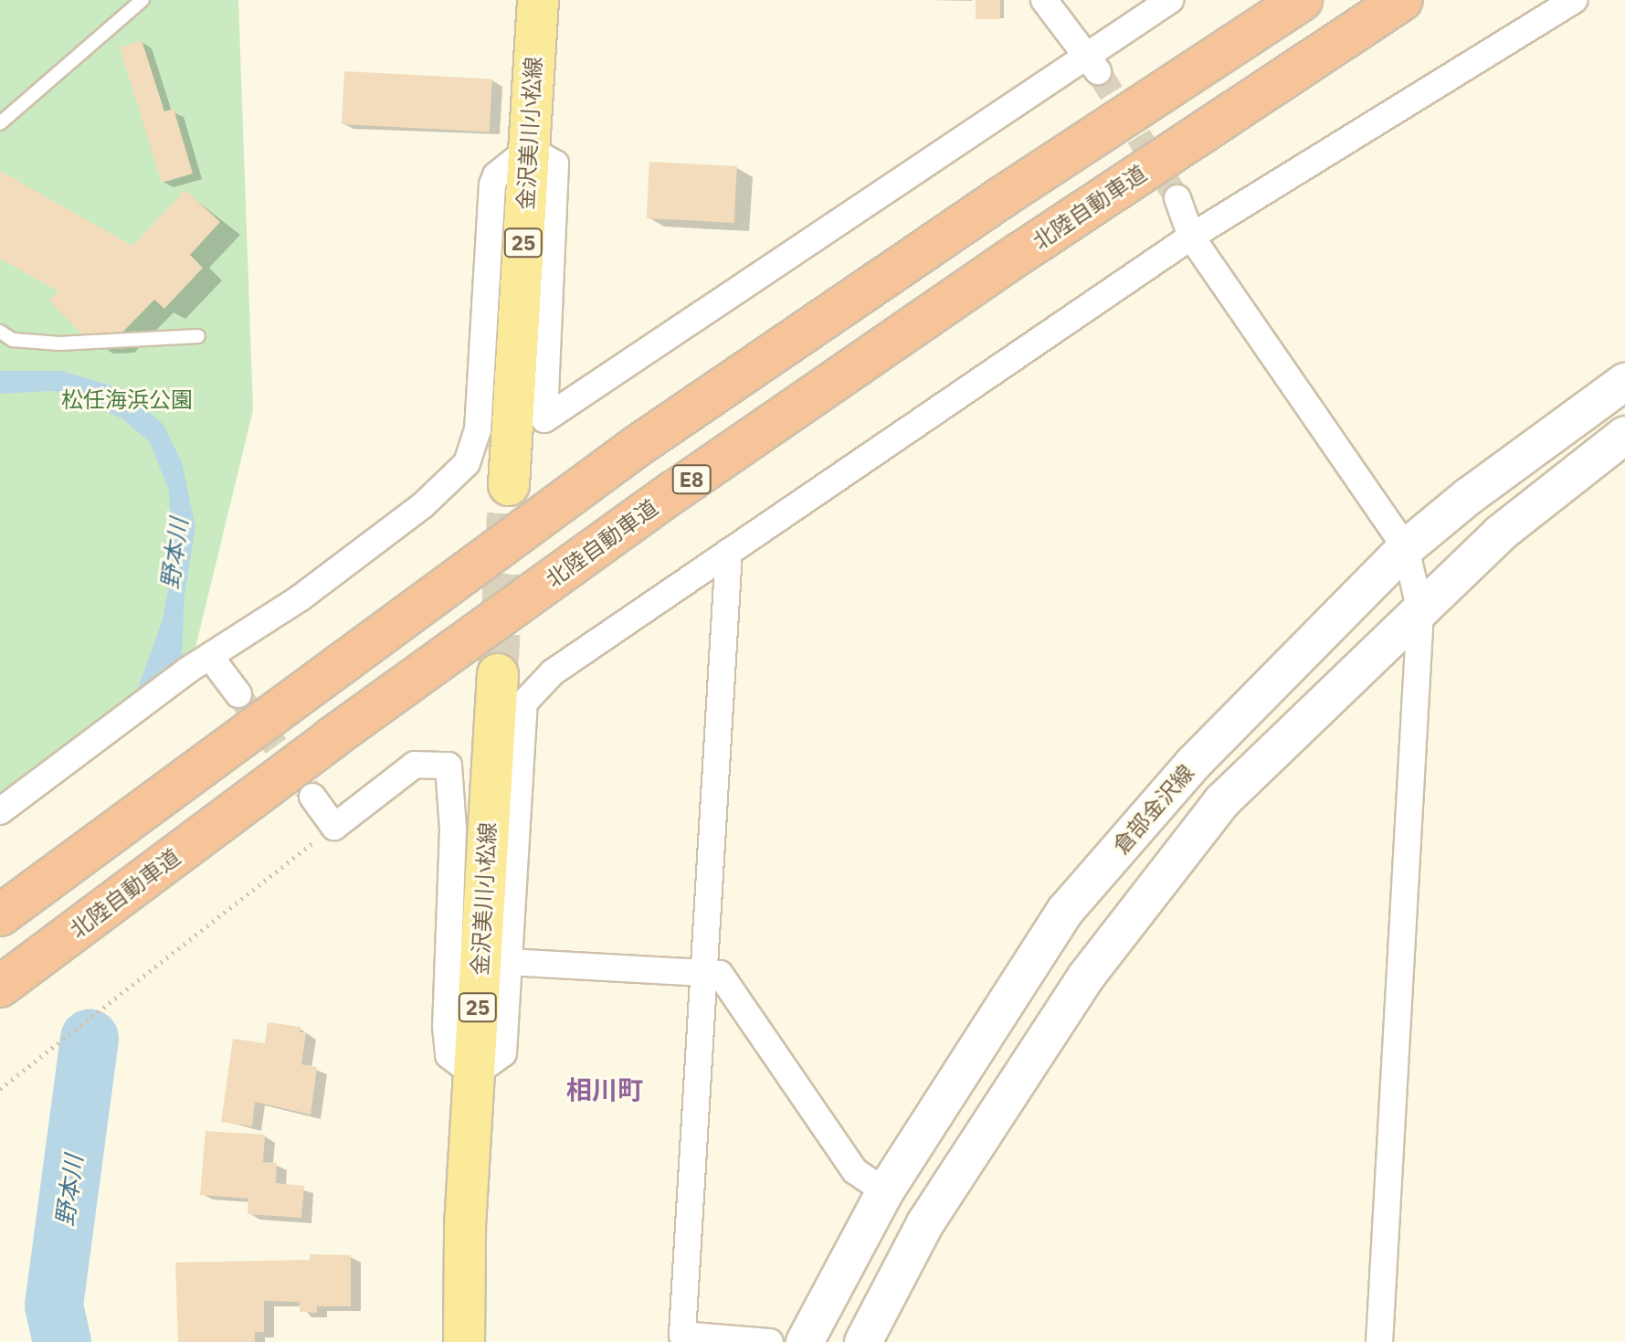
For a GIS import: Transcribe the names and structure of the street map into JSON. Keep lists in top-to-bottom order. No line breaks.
{"streets":{"highway":["北陸自動車道","E8"],"main road":["金沢美川小松線","25","倉部金沢線"]},"districts":["相川町"],"water":["野本川"],"parks":["松任海浜公園"]}
